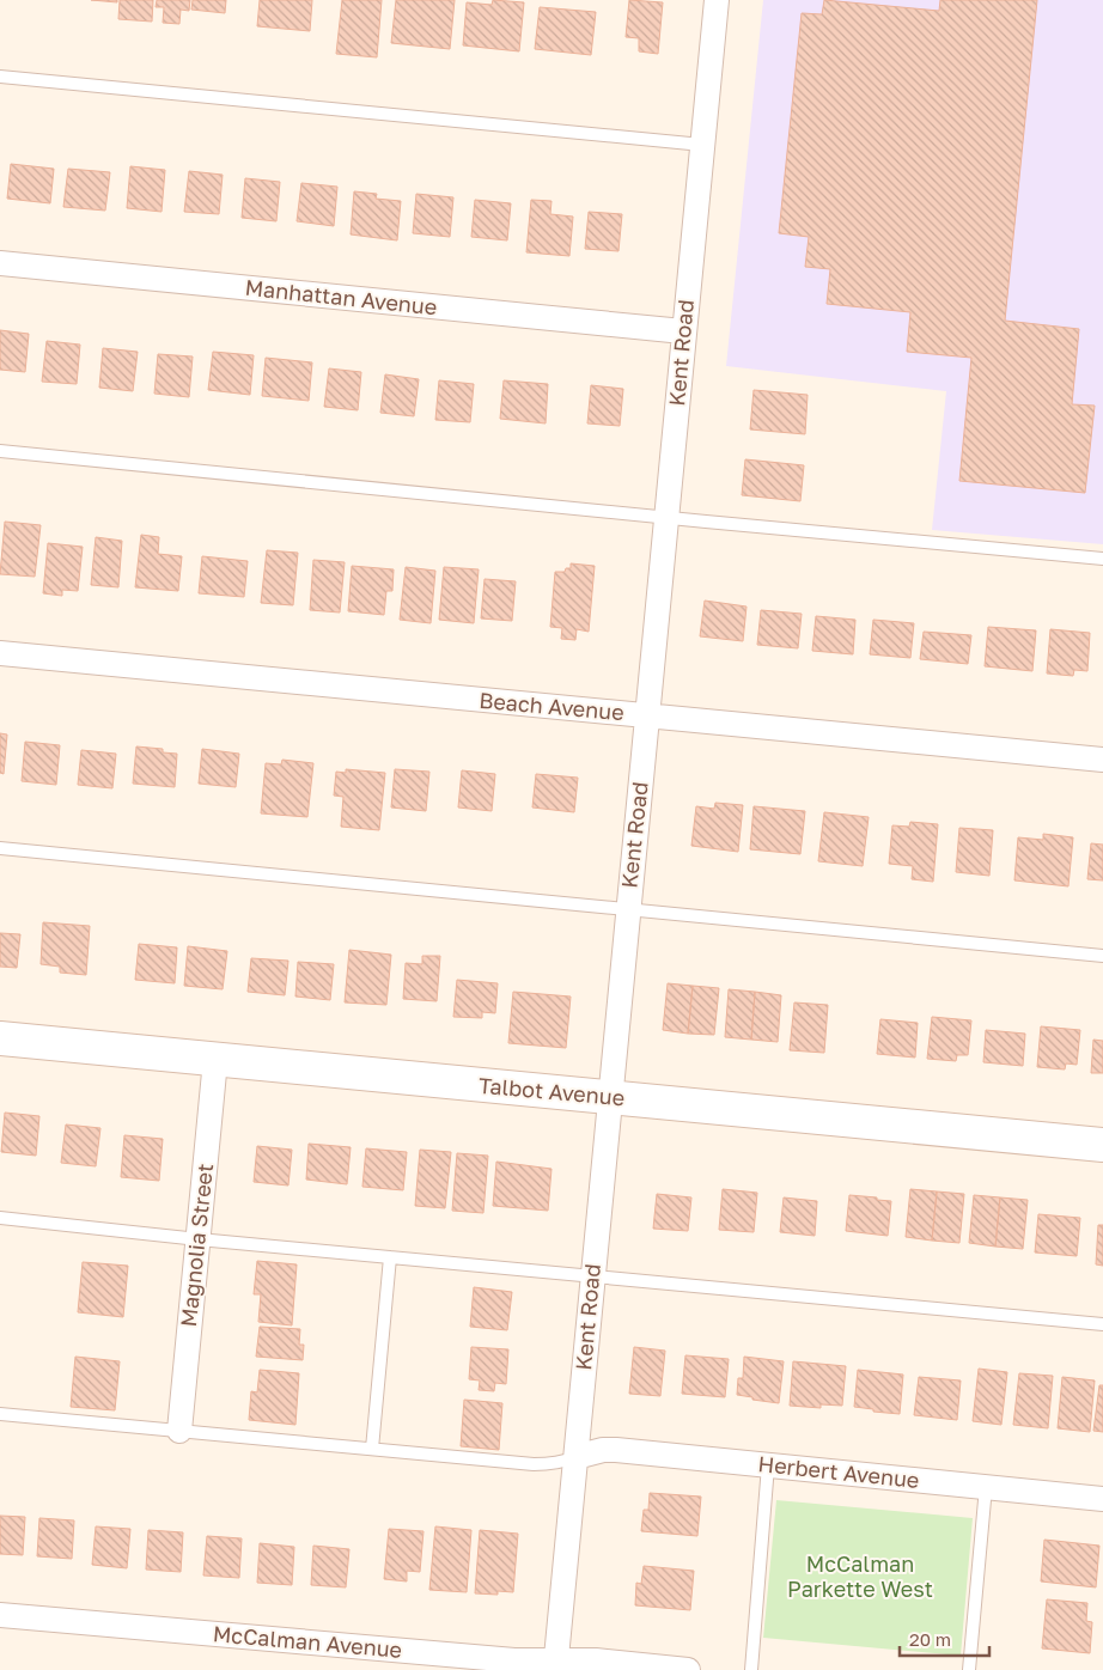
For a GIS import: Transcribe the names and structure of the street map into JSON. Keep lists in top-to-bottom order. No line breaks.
{"streets":{"street":["Manhattan Avenue","Kent Road","Beach Avenue","Talbot Avenue","Magnolia Street","Herbert Avenue","McCalman Avenue"]},"crossings":[["Manhattan Avenue","Kent Road"],["Kent Road","Beach Avenue"],["Kent Road","Talbot Avenue"],["Kent Road","Herbert Avenue"],["Kent Road","McCalman Avenue"],["Talbot Avenue","Magnolia Street"]],"parks":["McCalman Parkette West"],"scale_bar":"20 m"}
